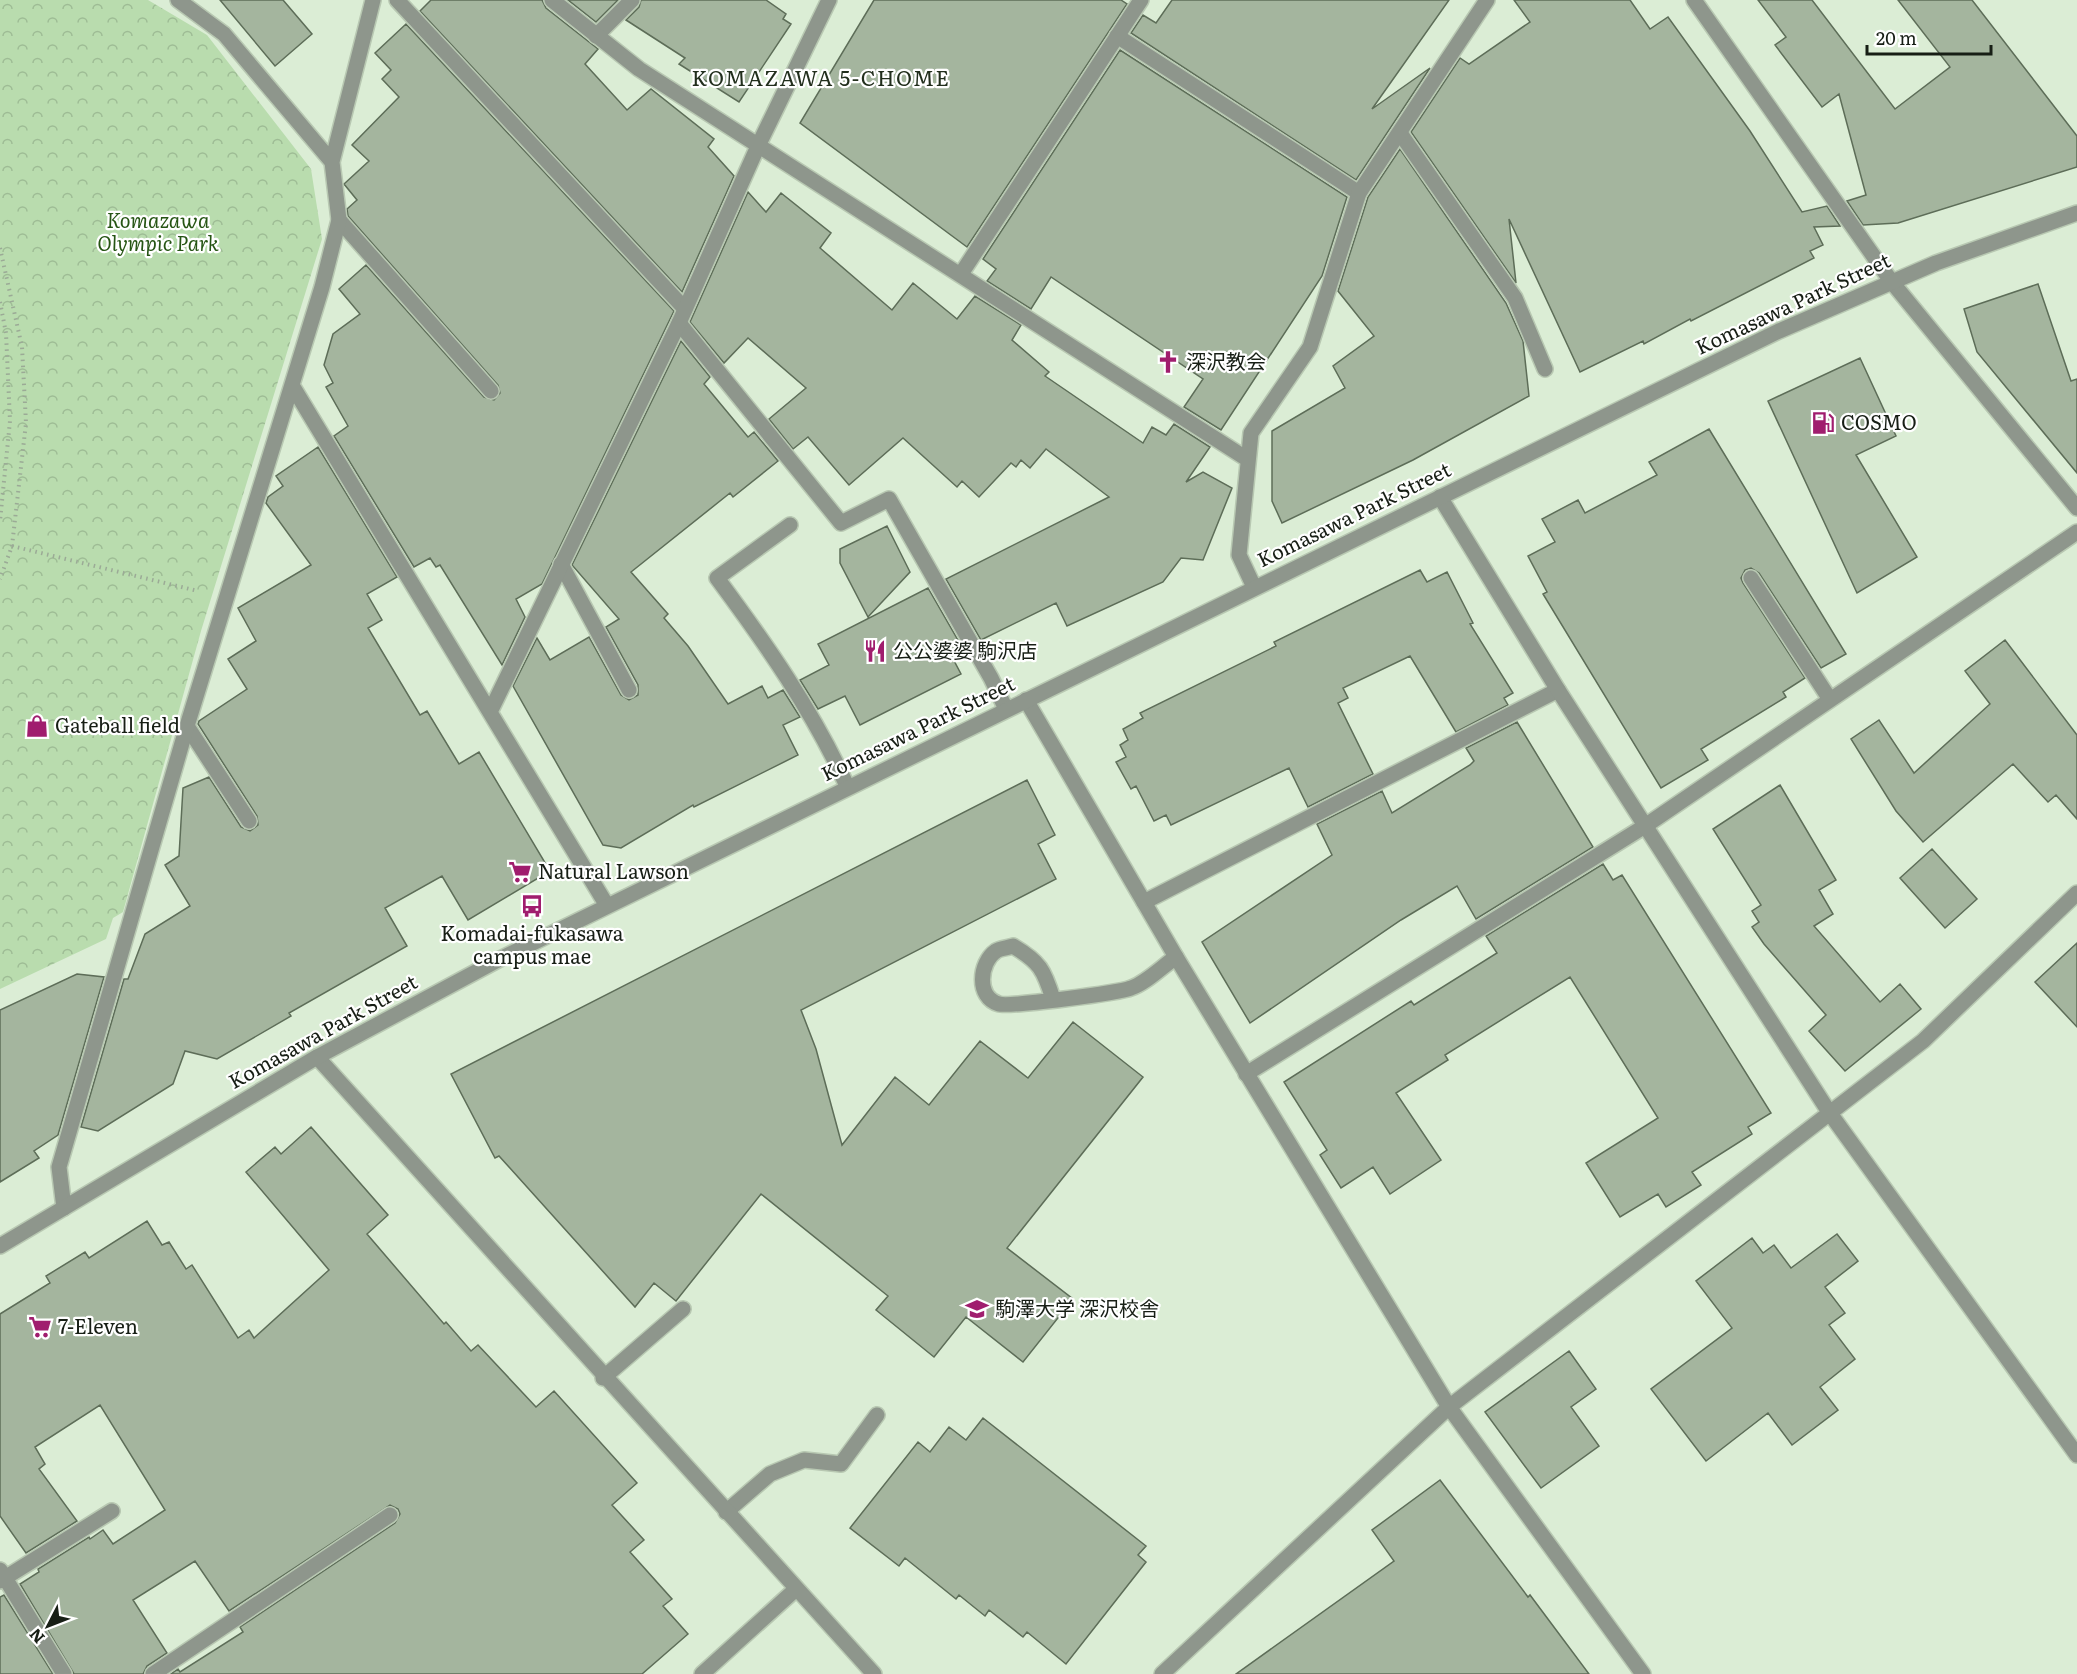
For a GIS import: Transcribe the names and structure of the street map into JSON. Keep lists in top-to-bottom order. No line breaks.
{"streets":{"street":["Komasawa Park Street"]},"districts":["KOMAZAWA 5-CHOME"],"parks":["Komazawa Olympic Park"],"places":{"church":["深沢教会"],"fuel station":["COSMO"],"restaurant":["公公婆婆 駒沢店"],"shop":["Gateball field"],"supermarket":["Natural Lawson","7-Eleven"],"bus stop":["Komadai-fukasawa campus mae"],"school or university":["駒澤大学 深沢校舎"]},"scale_bar":"20 m","north":"bottom left"}
